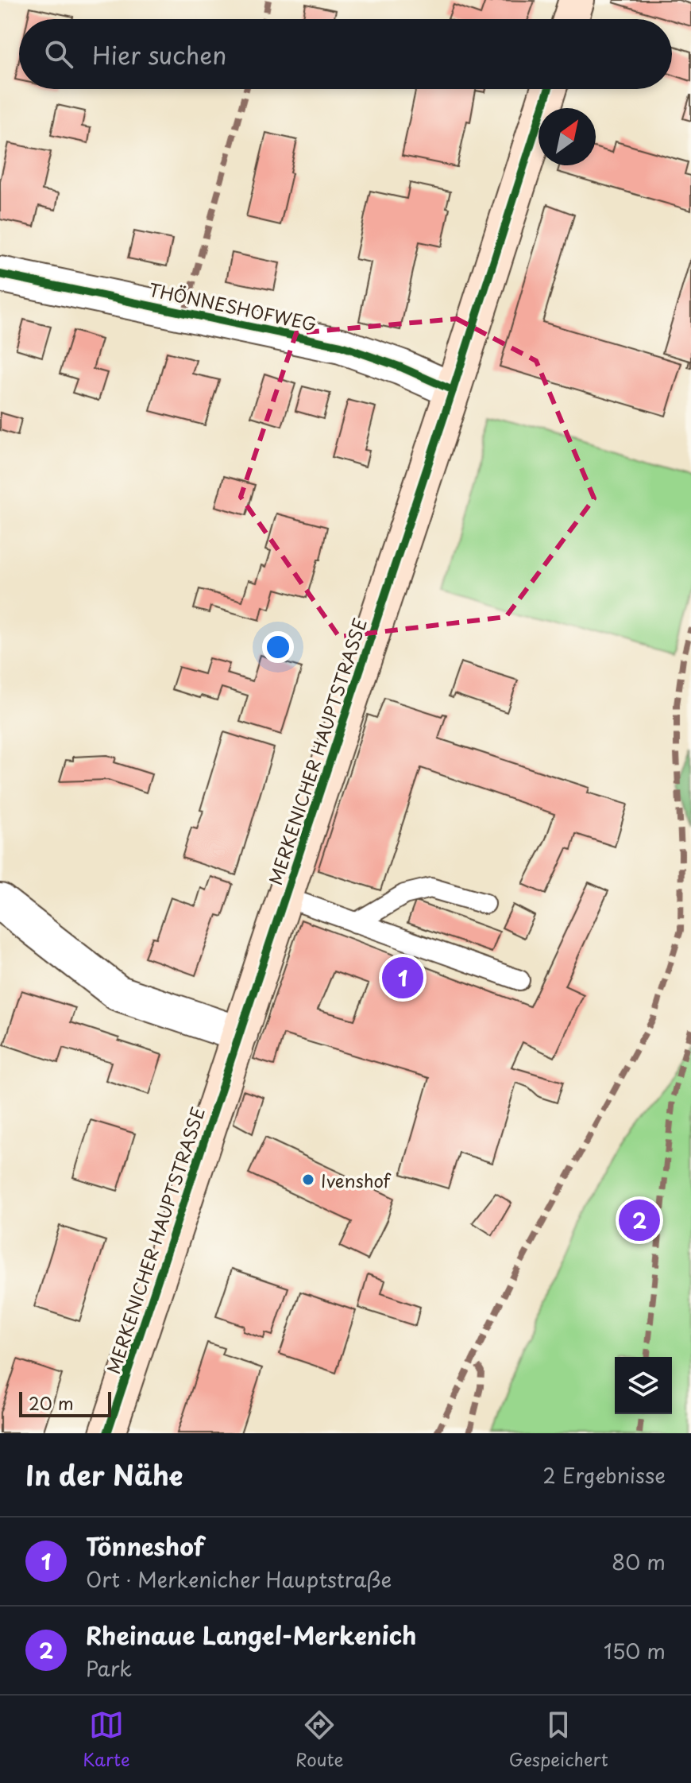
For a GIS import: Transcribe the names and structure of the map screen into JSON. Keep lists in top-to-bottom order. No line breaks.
{"streets":{"street":["THÖNNESHOFWEG","MERKENICHER HAUPTSTRASSE"]},"crossings":[["THÖNNESHOFWEG","MERKENICHER HAUPTSTRASSE"]],"places":["Ivenshof"],"scale_bar":"20 m","north":"top right","page":{"search":"Hier suchen","pins":["1","2"],"scale":"20 m","heading":["In der Nähe","2 Ergebnisse"],"list":[{"mark":"1","name":"Tönneshof","note":"Ort · Merkenicher Hauptstraße","value":"80 m"},{"mark":"2","name":"Rheinaue Langel-Merkenich","note":"Park","value":"150 m"}],"nav":["Karte","Route","Gespeichert"]}}
